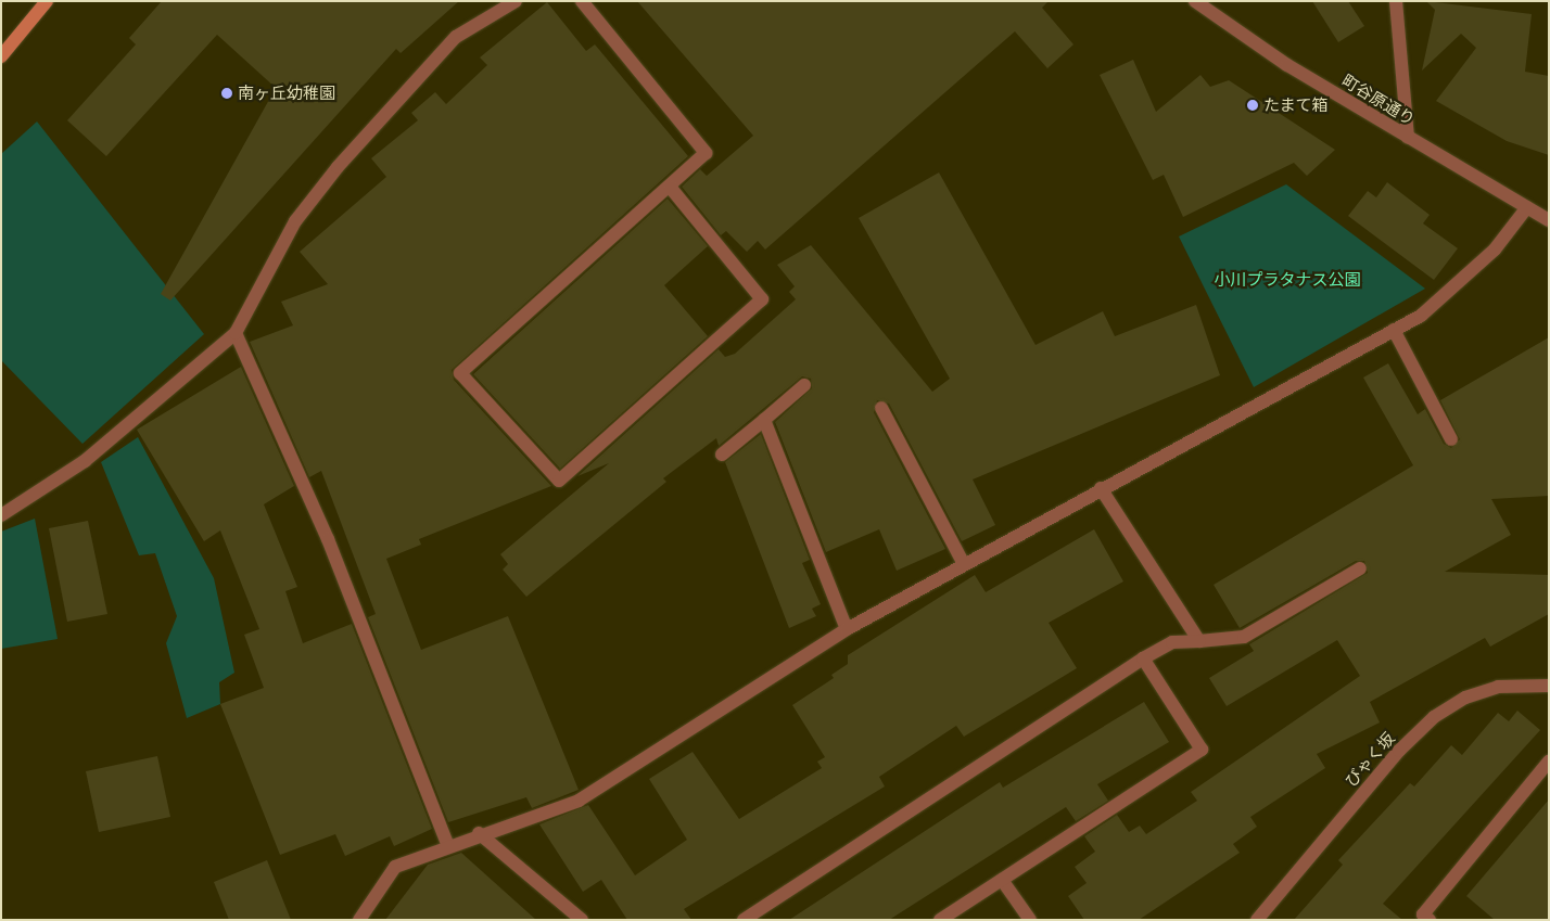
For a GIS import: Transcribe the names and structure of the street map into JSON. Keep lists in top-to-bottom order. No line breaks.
{"streets":{"street":["町谷原通り","びゃく坂"]},"parks":["小川プラタナス公園"],"places":["南ヶ丘幼稚園","たまて箱"]}
